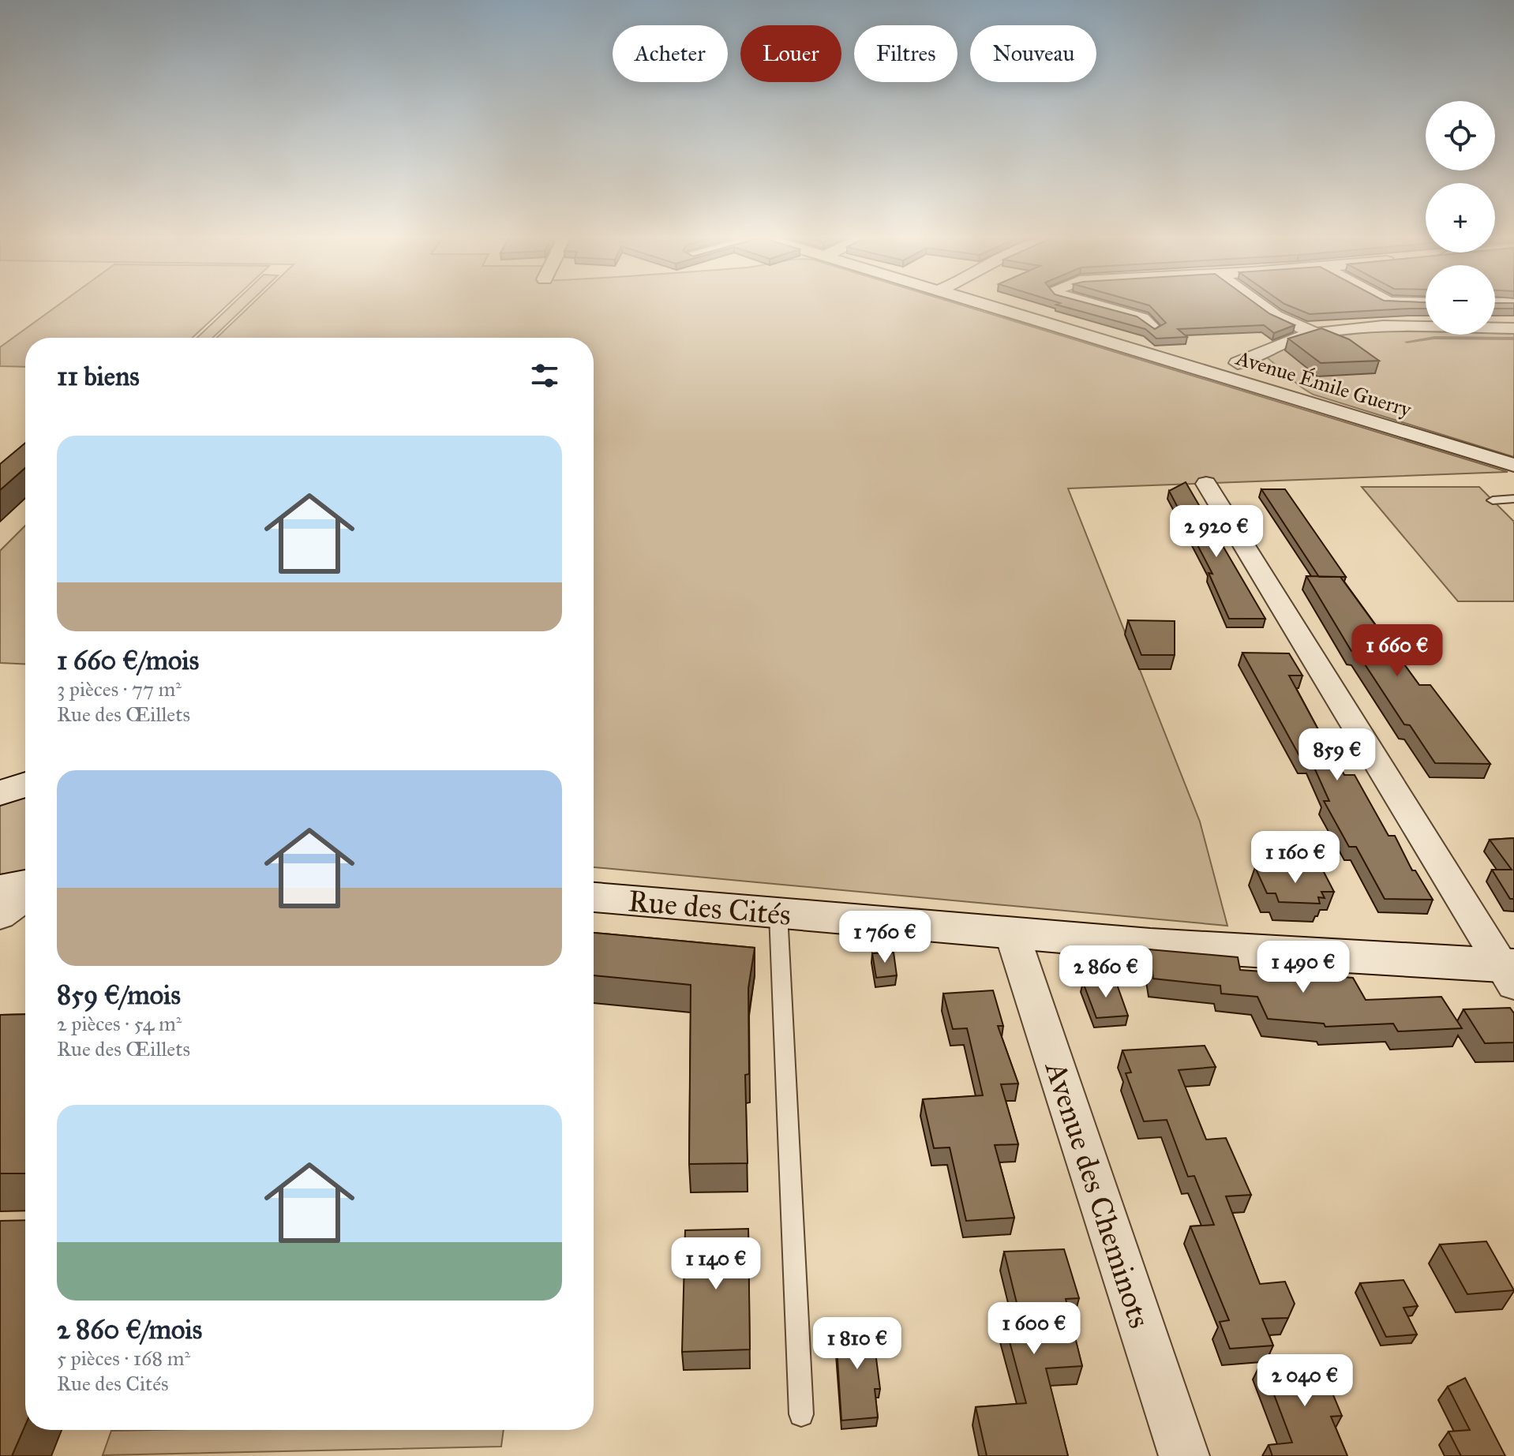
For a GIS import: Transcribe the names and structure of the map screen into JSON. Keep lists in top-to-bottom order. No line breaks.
{"streets":{"street":["Avenue Émile Guerry","Rue des Cités","Avenue des Cheminots"]},"crossings":[["Rue des Cités","Avenue des Cheminots"]],"page":{"chip":["Acheter","Louer","Filtres","Nouveau"],"map_buttons":["+","−"],"heading":"11 biens","list":[{"name":"1 660 €/mois","note":"3 pièces · 77 m² · Rue des Œillets"},{"name":"859 €/mois","note":"2 pièces · 54 m² · Rue des Œillets"},{"name":"2 860 €/mois","note":"5 pièces · 168 m² · Rue des Cités"}],"price":["2 920 €","1 660 €","859 €","1 160 €","1 760 €","1 490 €","2 860 €","1 140 €","1 600 €","1 810 €","2 040 €"]}}
